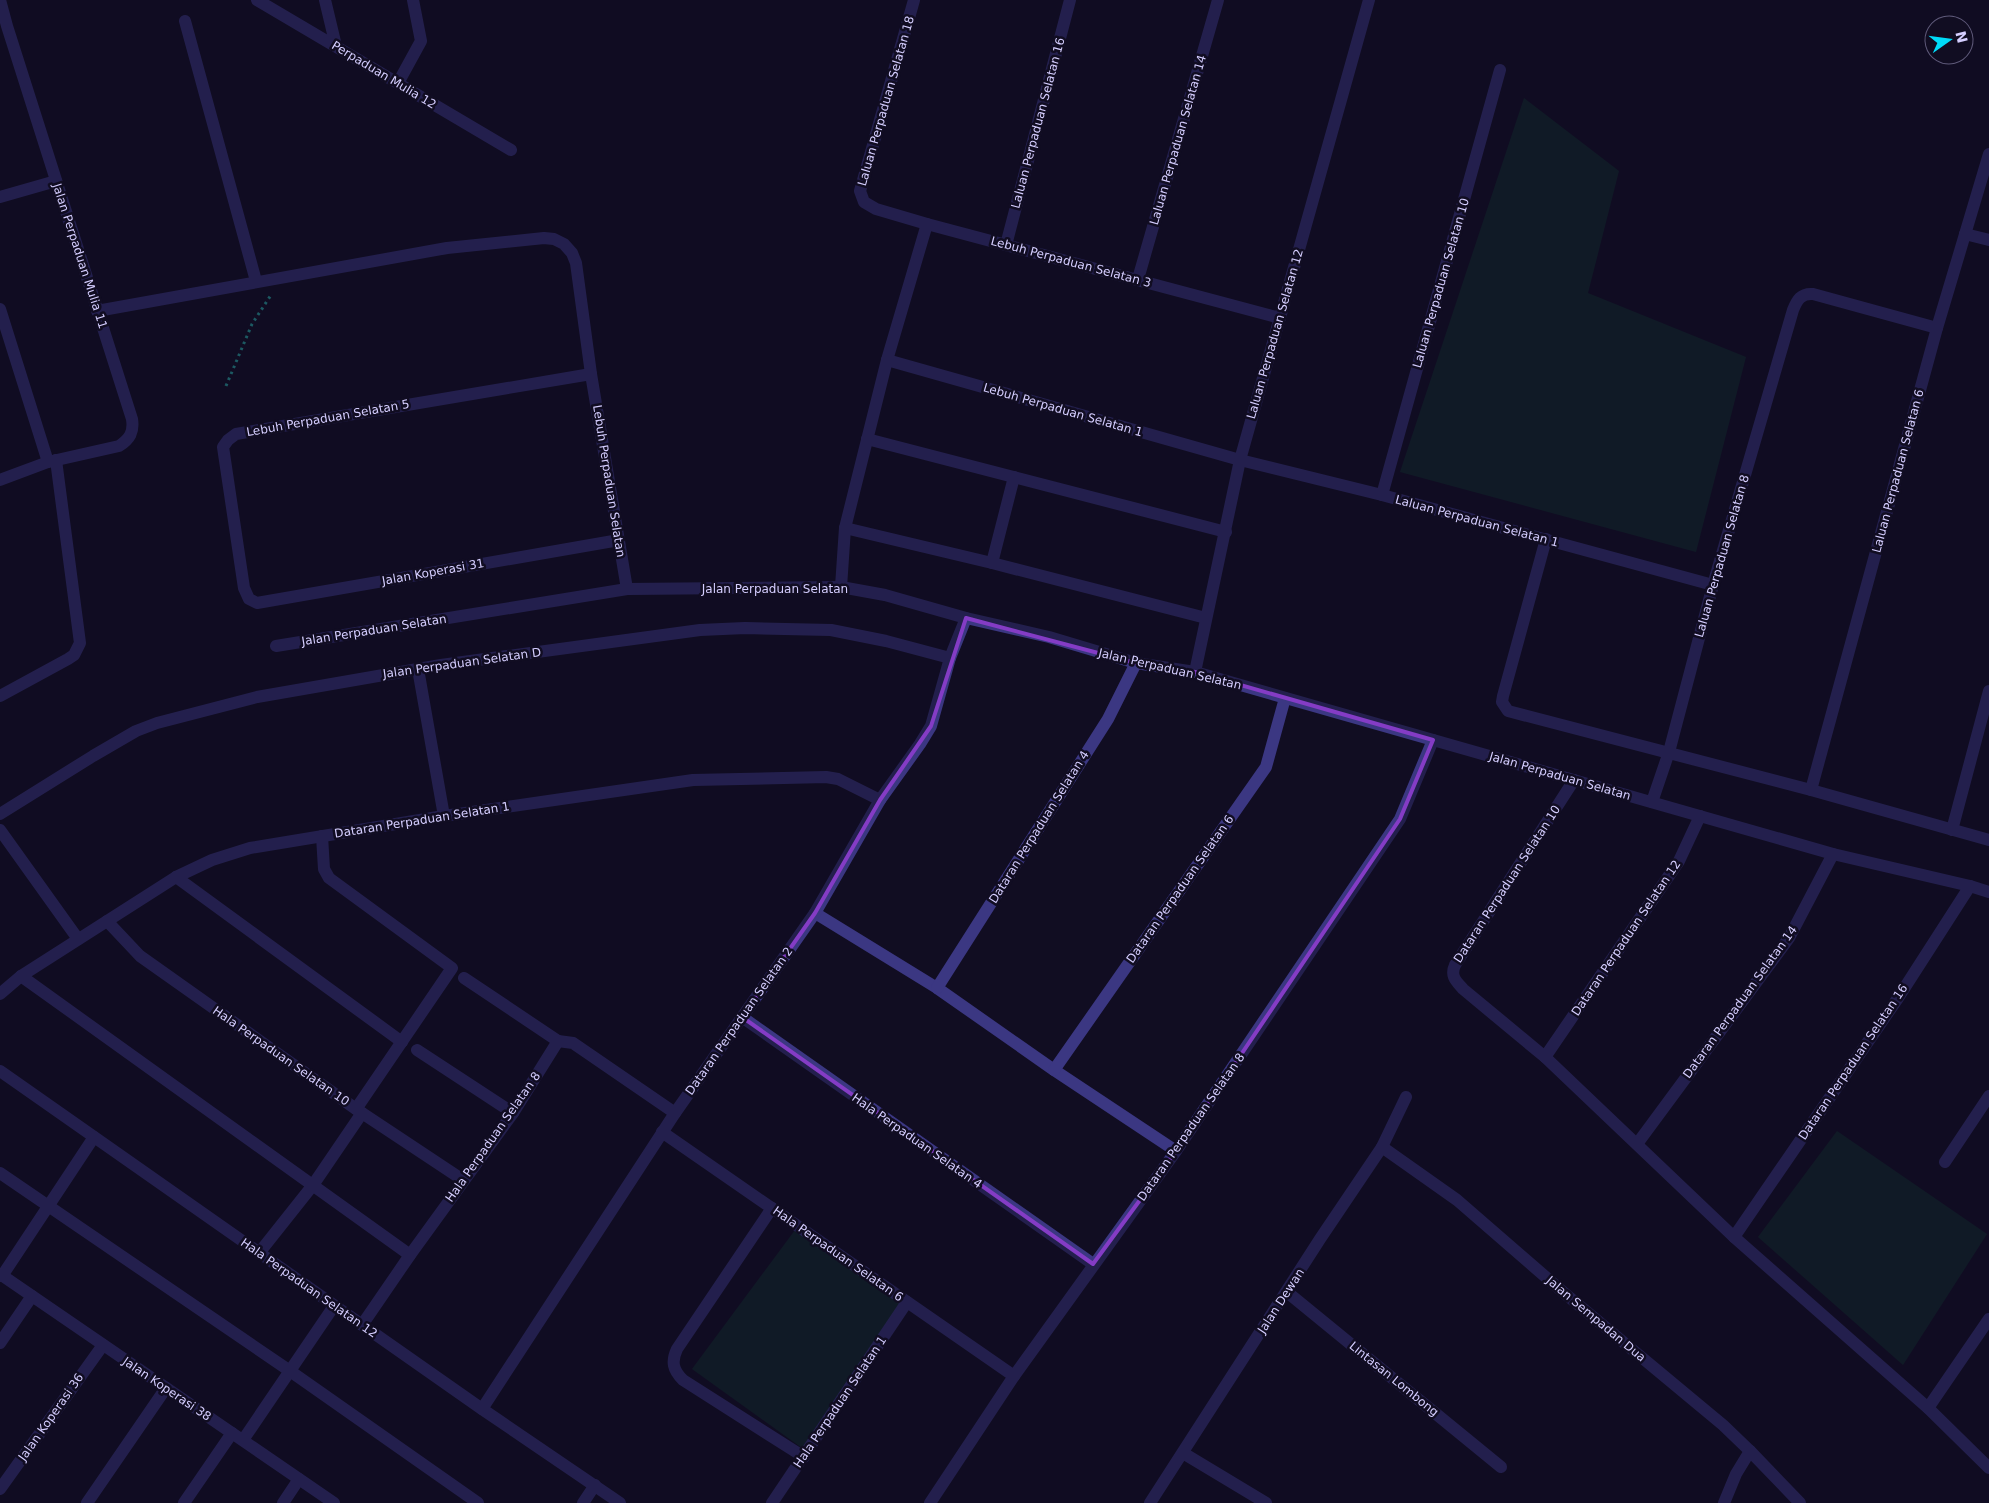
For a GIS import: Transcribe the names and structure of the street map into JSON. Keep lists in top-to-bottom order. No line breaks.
{"streets":{"street":["Perpaduan Mulia 12","Laluan Perpaduan Selatan 18","Laluan Perpaduan Selatan 16","Laluan Perpaduan Selatan 14","Jalan Perpaduan Mulia 11","Lebuh Perpaduan Selatan 3","Laluan Perpaduan Selatan 10","Laluan Perpaduan Selatan 12","Lebuh Perpaduan Selatan 1","Lebuh Perpaduan Selatan 5","Laluan Perpaduan Selatan 6","Lebuh Perpaduan Selatan","Laluan Perpaduan Selatan 1","Laluan Perpaduan Selatan 8","Jalan Koperasi 31","Jalan Perpaduan Selatan","Jalan Perpaduan Selatan D","Dataran Perpaduan Selatan 1","Dataran Perpaduan Selatan 4","Dataran Perpaduan Selatan 10","Dataran Perpaduan Selatan 6","Dataran Perpaduan Selatan 12","Dataran Perpaduan Selatan 14","Dataran Perpaduan Selatan 2","Hala Perpaduan Selatan 10","Dataran Perpaduan Selatan 16","Dataran Perpaduan Selatan 8","Hala Perpaduan Selatan 8","Hala Perpaduan Selatan 4","Hala Perpaduan Selatan 6","Hala Perpaduan Selatan 12","Jalan Dewan","Jalan Sempadan Dua","Lintasan Lombong","Jalan Koperasi 38","Hala Perpaduan Selatan 1","Jalan Koperasi 36"]},"crossings":[["Laluan Perpaduan Selatan 18","Lebuh Perpaduan Selatan 3"],["Laluan Perpaduan Selatan 16","Lebuh Perpaduan Selatan 3"],["Laluan Perpaduan Selatan 14","Lebuh Perpaduan Selatan 3"],["Jalan Perpaduan Mulia 11","Lebuh Perpaduan Selatan"],["Lebuh Perpaduan Selatan 3","Laluan Perpaduan Selatan 12"],["Laluan Perpaduan Selatan 10","Laluan Perpaduan Selatan 1"],["Laluan Perpaduan Selatan 12","Lebuh Perpaduan Selatan 1"],["Laluan Perpaduan Selatan 12","Laluan Perpaduan Selatan 1"],["Laluan Perpaduan Selatan 12","Jalan Perpaduan Selatan"],["Lebuh Perpaduan Selatan 1","Laluan Perpaduan Selatan 1"],["Lebuh Perpaduan Selatan 5","Lebuh Perpaduan Selatan"],["Lebuh Perpaduan Selatan 5","Jalan Koperasi 31"],["Laluan Perpaduan Selatan 6","Laluan Perpaduan Selatan 8"],["Lebuh Perpaduan Selatan","Jalan Koperasi 31"],["Lebuh Perpaduan Selatan","Jalan Perpaduan Selatan"],["Laluan Perpaduan Selatan 1","Laluan Perpaduan Selatan 8"],["Laluan Perpaduan Selatan 8","Jalan Perpaduan Selatan"],["Jalan Perpaduan Selatan","Dataran Perpaduan Selatan 4"],["Jalan Perpaduan Selatan","Dataran Perpaduan Selatan 10"],["Jalan Perpaduan Selatan","Dataran Perpaduan Selatan 6"],["Jalan Perpaduan Selatan","Dataran Perpaduan Selatan 12"],["Jalan Perpaduan Selatan","Dataran Perpaduan Selatan 14"],["Jalan Perpaduan Selatan","Dataran Perpaduan Selatan 2"],["Jalan Perpaduan Selatan","Dataran Perpaduan Selatan 16"],["Jalan Perpaduan Selatan","Dataran Perpaduan Selatan 8"],["Jalan Perpaduan Selatan D","Dataran Perpaduan Selatan 2"],["Dataran Perpaduan Selatan 1","Dataran Perpaduan Selatan 2"],["Dataran Perpaduan Selatan 1","Hala Perpaduan Selatan 10"],["Dataran Perpaduan Selatan 10","Dataran Perpaduan Selatan 12"],["Dataran Perpaduan Selatan 2","Hala Perpaduan Selatan 4"],["Dataran Perpaduan Selatan 2","Hala Perpaduan Selatan 6"],["Dataran Perpaduan Selatan 2","Hala Perpaduan Selatan 12"],["Hala Perpaduan Selatan 10","Hala Perpaduan Selatan 8"],["Dataran Perpaduan Selatan 8","Hala Perpaduan Selatan 4"],["Dataran Perpaduan Selatan 8","Hala Perpaduan Selatan 6"],["Hala Perpaduan Selatan 8","Hala Perpaduan Selatan 12"],["Hala Perpaduan Selatan 6","Hala Perpaduan Selatan 1"],["Jalan Dewan","Jalan Sempadan Dua"],["Jalan Dewan","Lintasan Lombong"],["Jalan Koperasi 38","Jalan Koperasi 36"]],"north":"right"}
